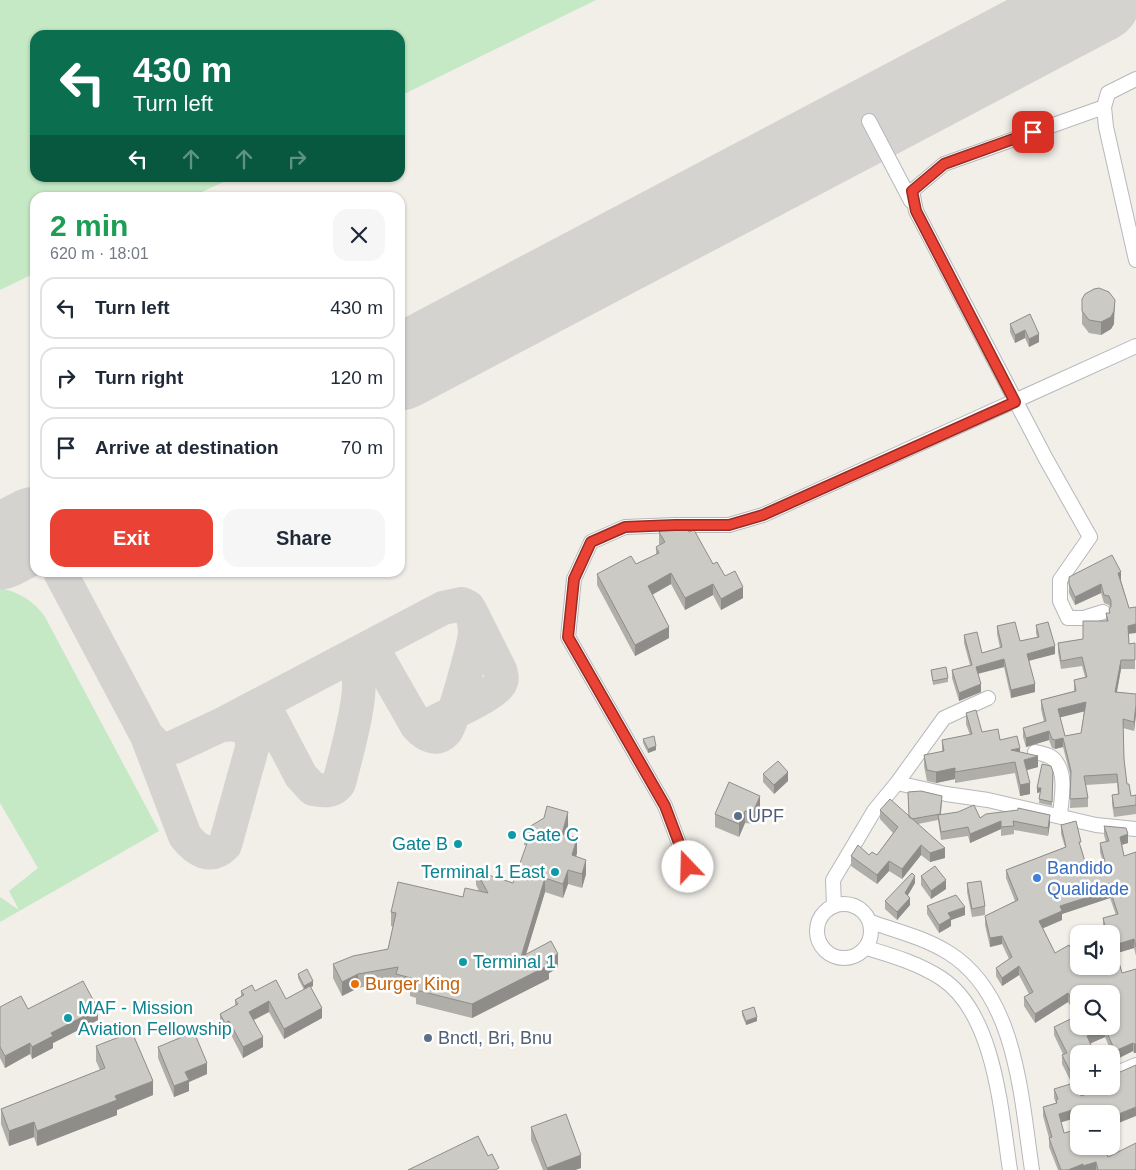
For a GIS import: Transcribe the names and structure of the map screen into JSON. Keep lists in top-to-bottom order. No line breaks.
{"places":["UPF","Gate C","Gate B","Terminal 1 East","Bandido Qualidade","Terminal 1","Burger King","MAF - Mission Aviation Fellowship","Bnctl, Bri, Bnu"],"page":{"turn":["430 m","Turn left"],"heading":["2 min","620 m · 18:01"],"list":[{"name":"Turn left","value":"430 m"},{"name":"Turn right","value":"120 m"},{"name":"Arrive at destination","value":"70 m"}],"buttons":["Exit","Share"],"map_buttons":["+","−"]}}
